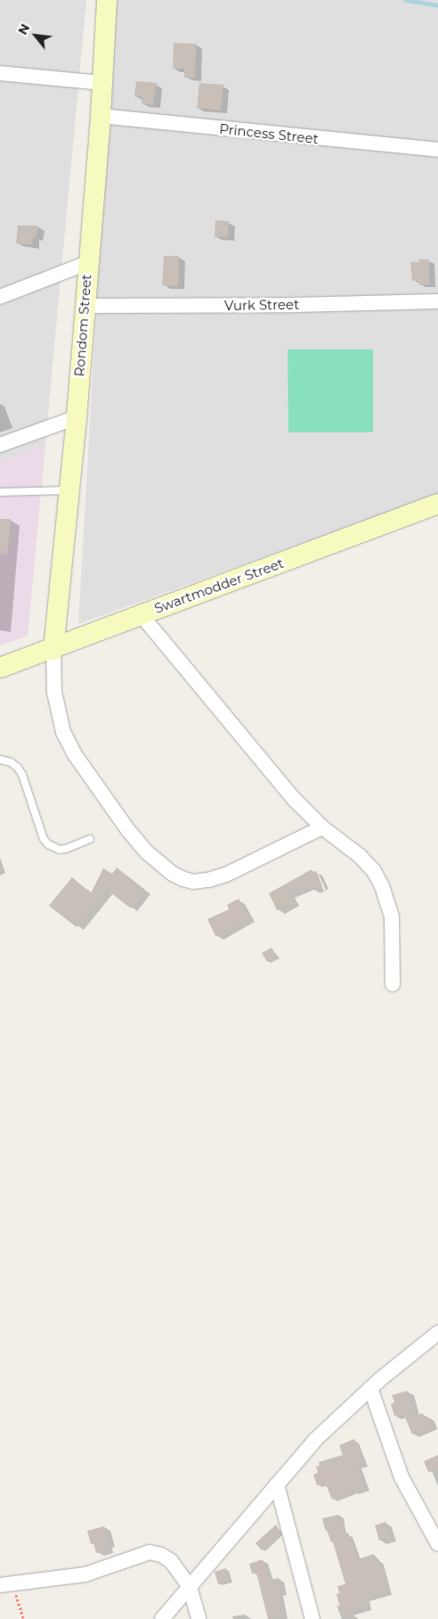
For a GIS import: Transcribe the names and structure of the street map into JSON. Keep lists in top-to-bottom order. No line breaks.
{"streets":{"street":["Princess Street","Vurk Street","Rondom Street","Swartmodder Street"]},"crossings":[["Princess Street","Rondom Street"],["Vurk Street","Rondom Street"],["Rondom Street","Swartmodder Street"]],"north":"top left"}
